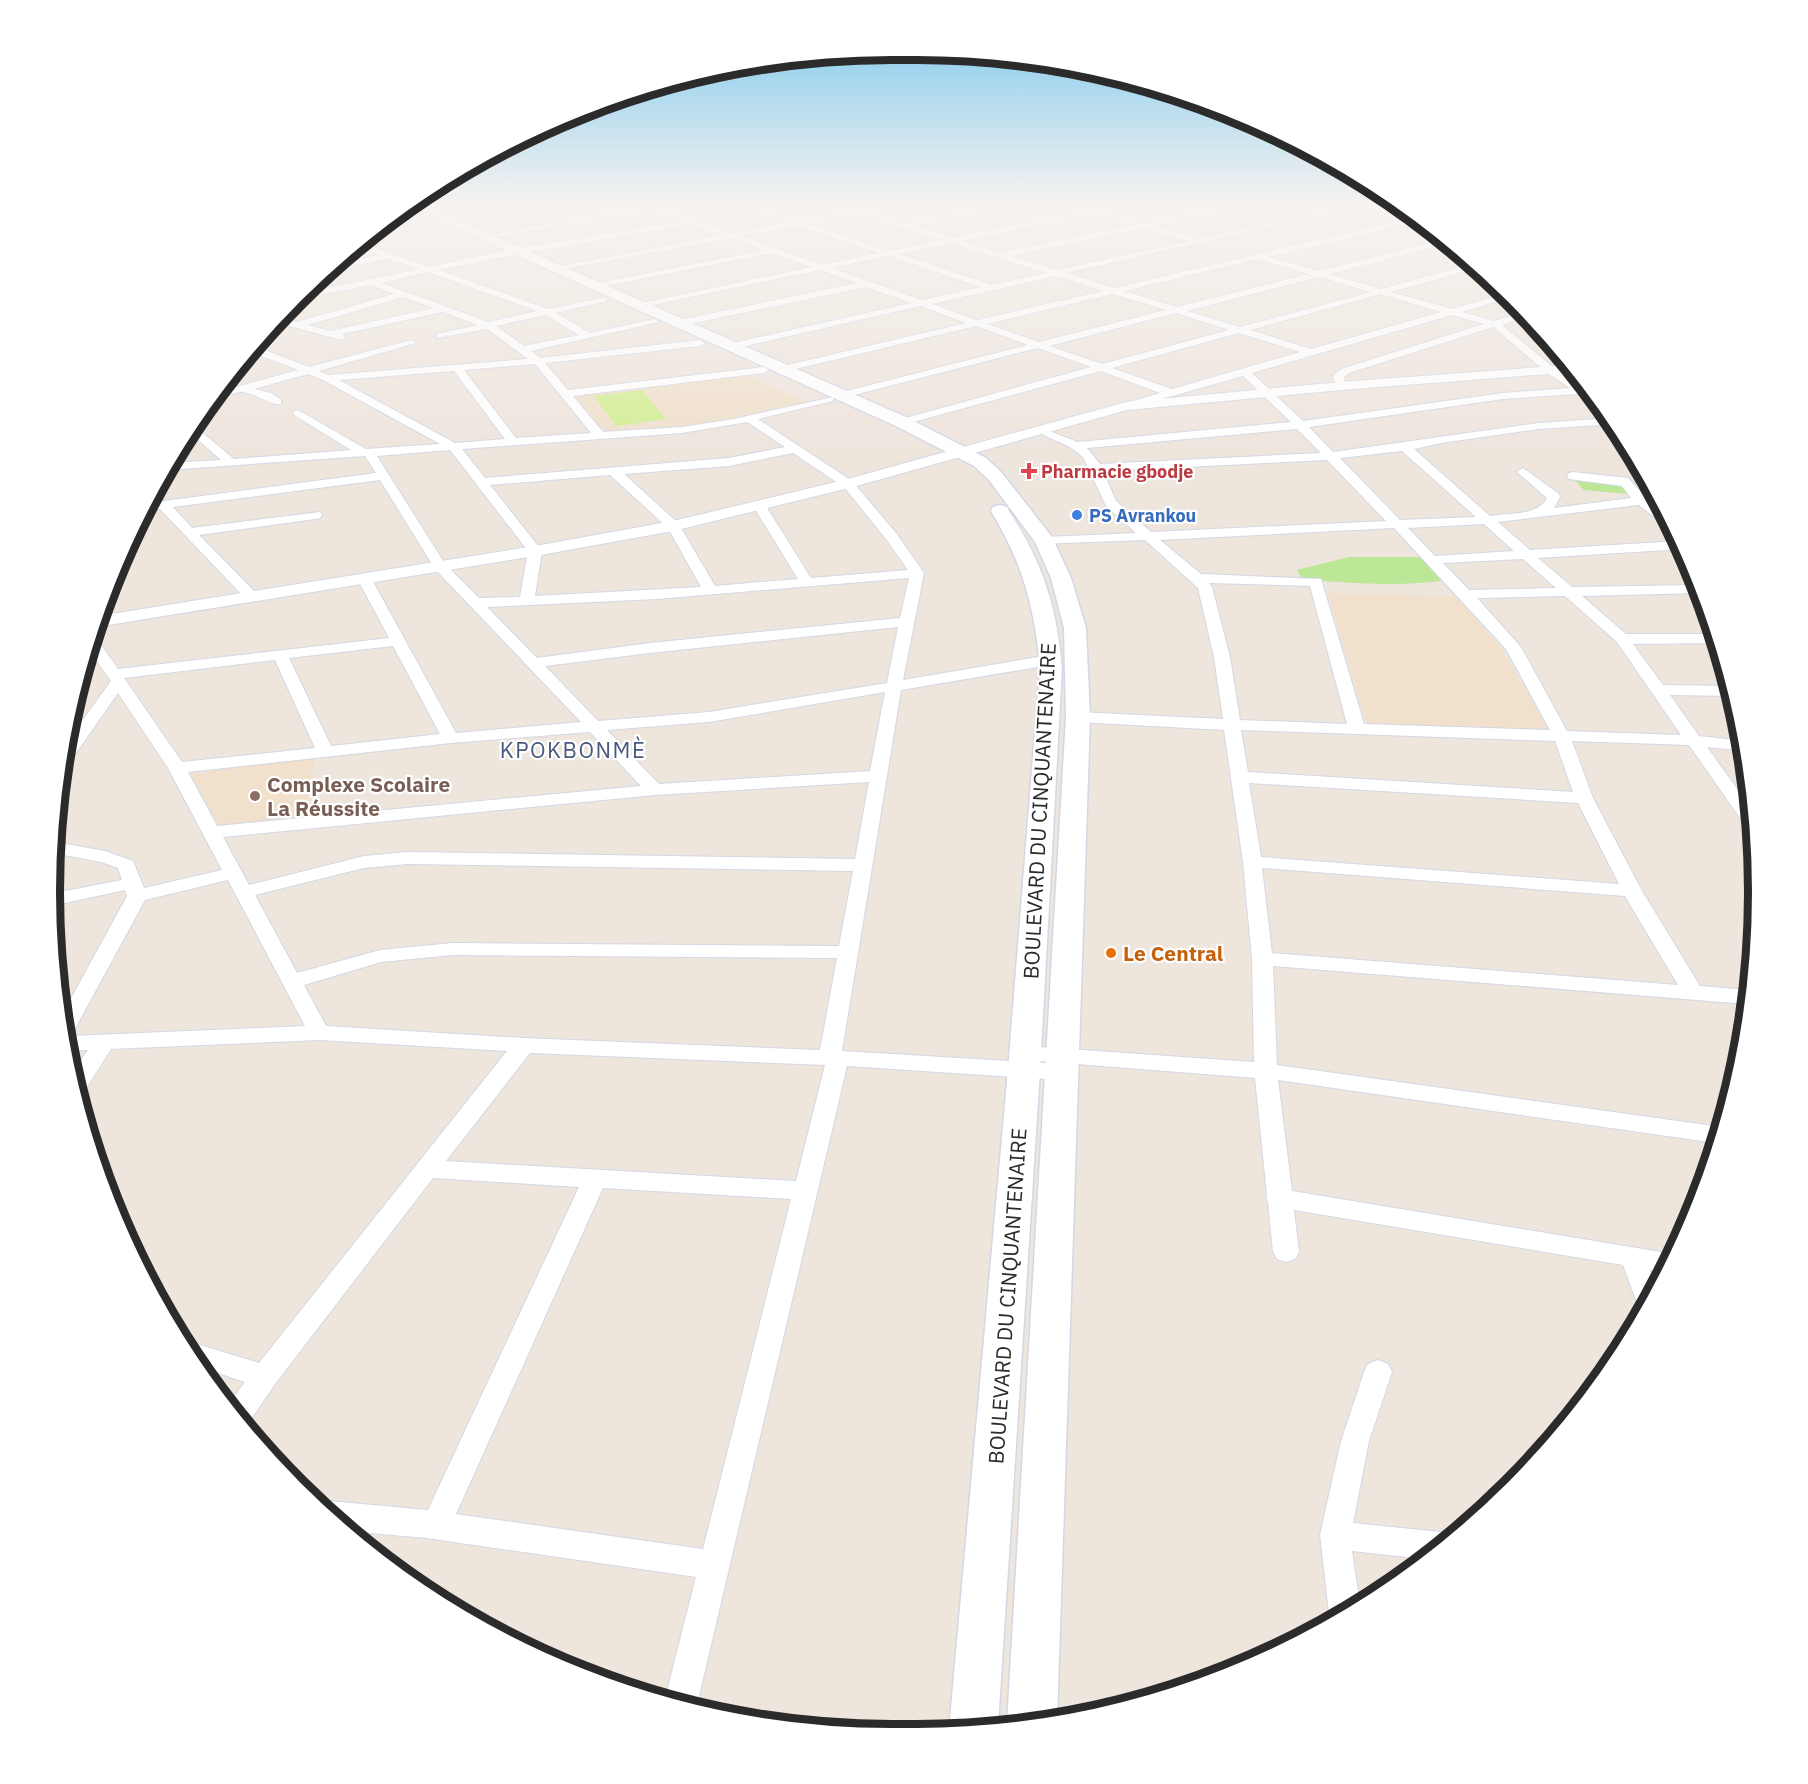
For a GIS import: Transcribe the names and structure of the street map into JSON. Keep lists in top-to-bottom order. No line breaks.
{"streets":{"main road":["BOULEVARD DU CINQUANTENAIRE"]},"districts":["KPOKBONMÈ"],"places":{"health":["Pharmacie gbodje"],"other":["PS Avrankou","Complexe Scolaire La Réussite","Le Central"]}}
